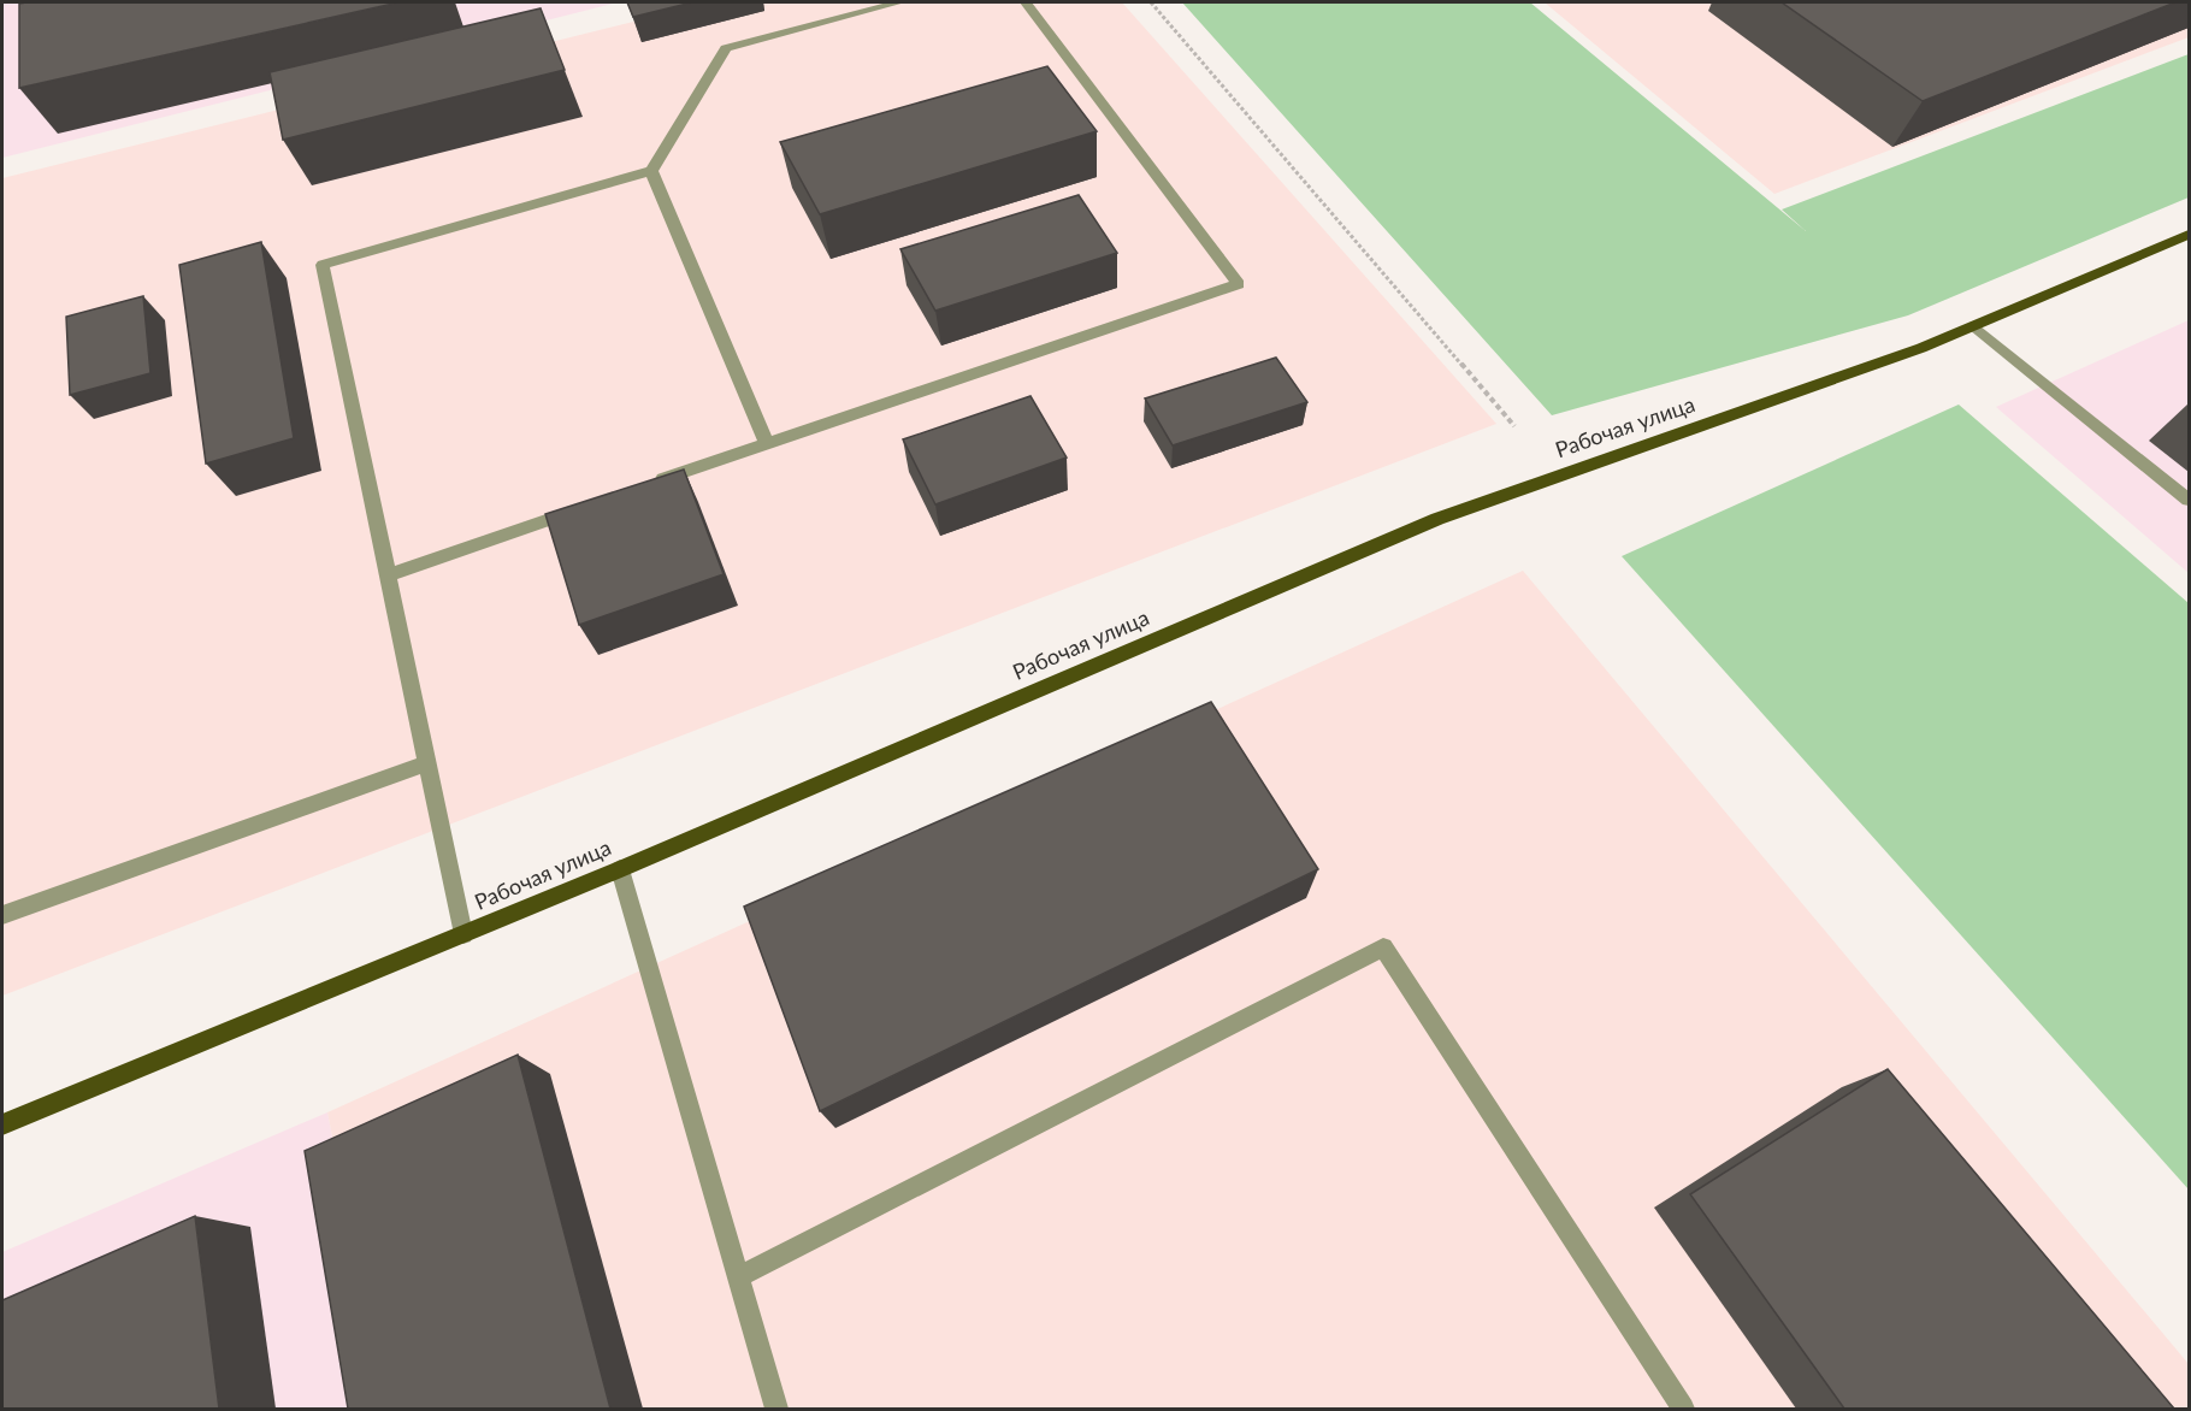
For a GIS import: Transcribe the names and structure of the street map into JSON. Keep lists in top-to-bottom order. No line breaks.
{"streets":{"main road":["Рабочая улица"]}}
